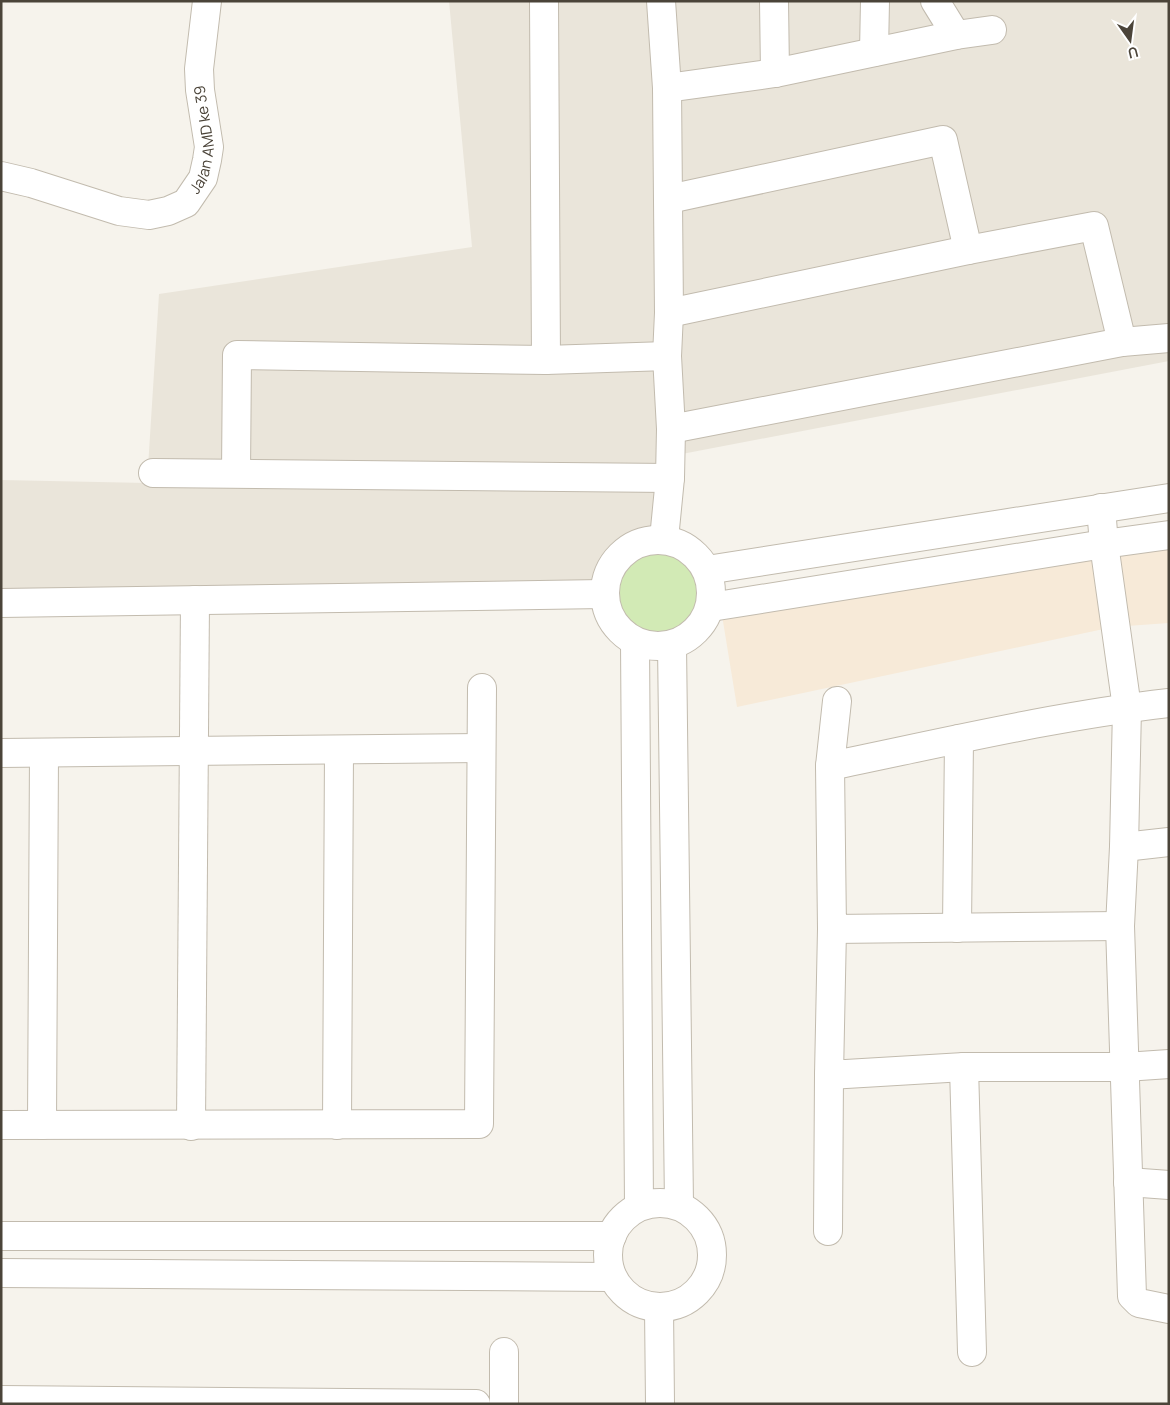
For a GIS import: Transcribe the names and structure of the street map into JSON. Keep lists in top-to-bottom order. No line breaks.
{"streets":{"street":["Jalan AMD ke 39"]},"north":"bottom"}
